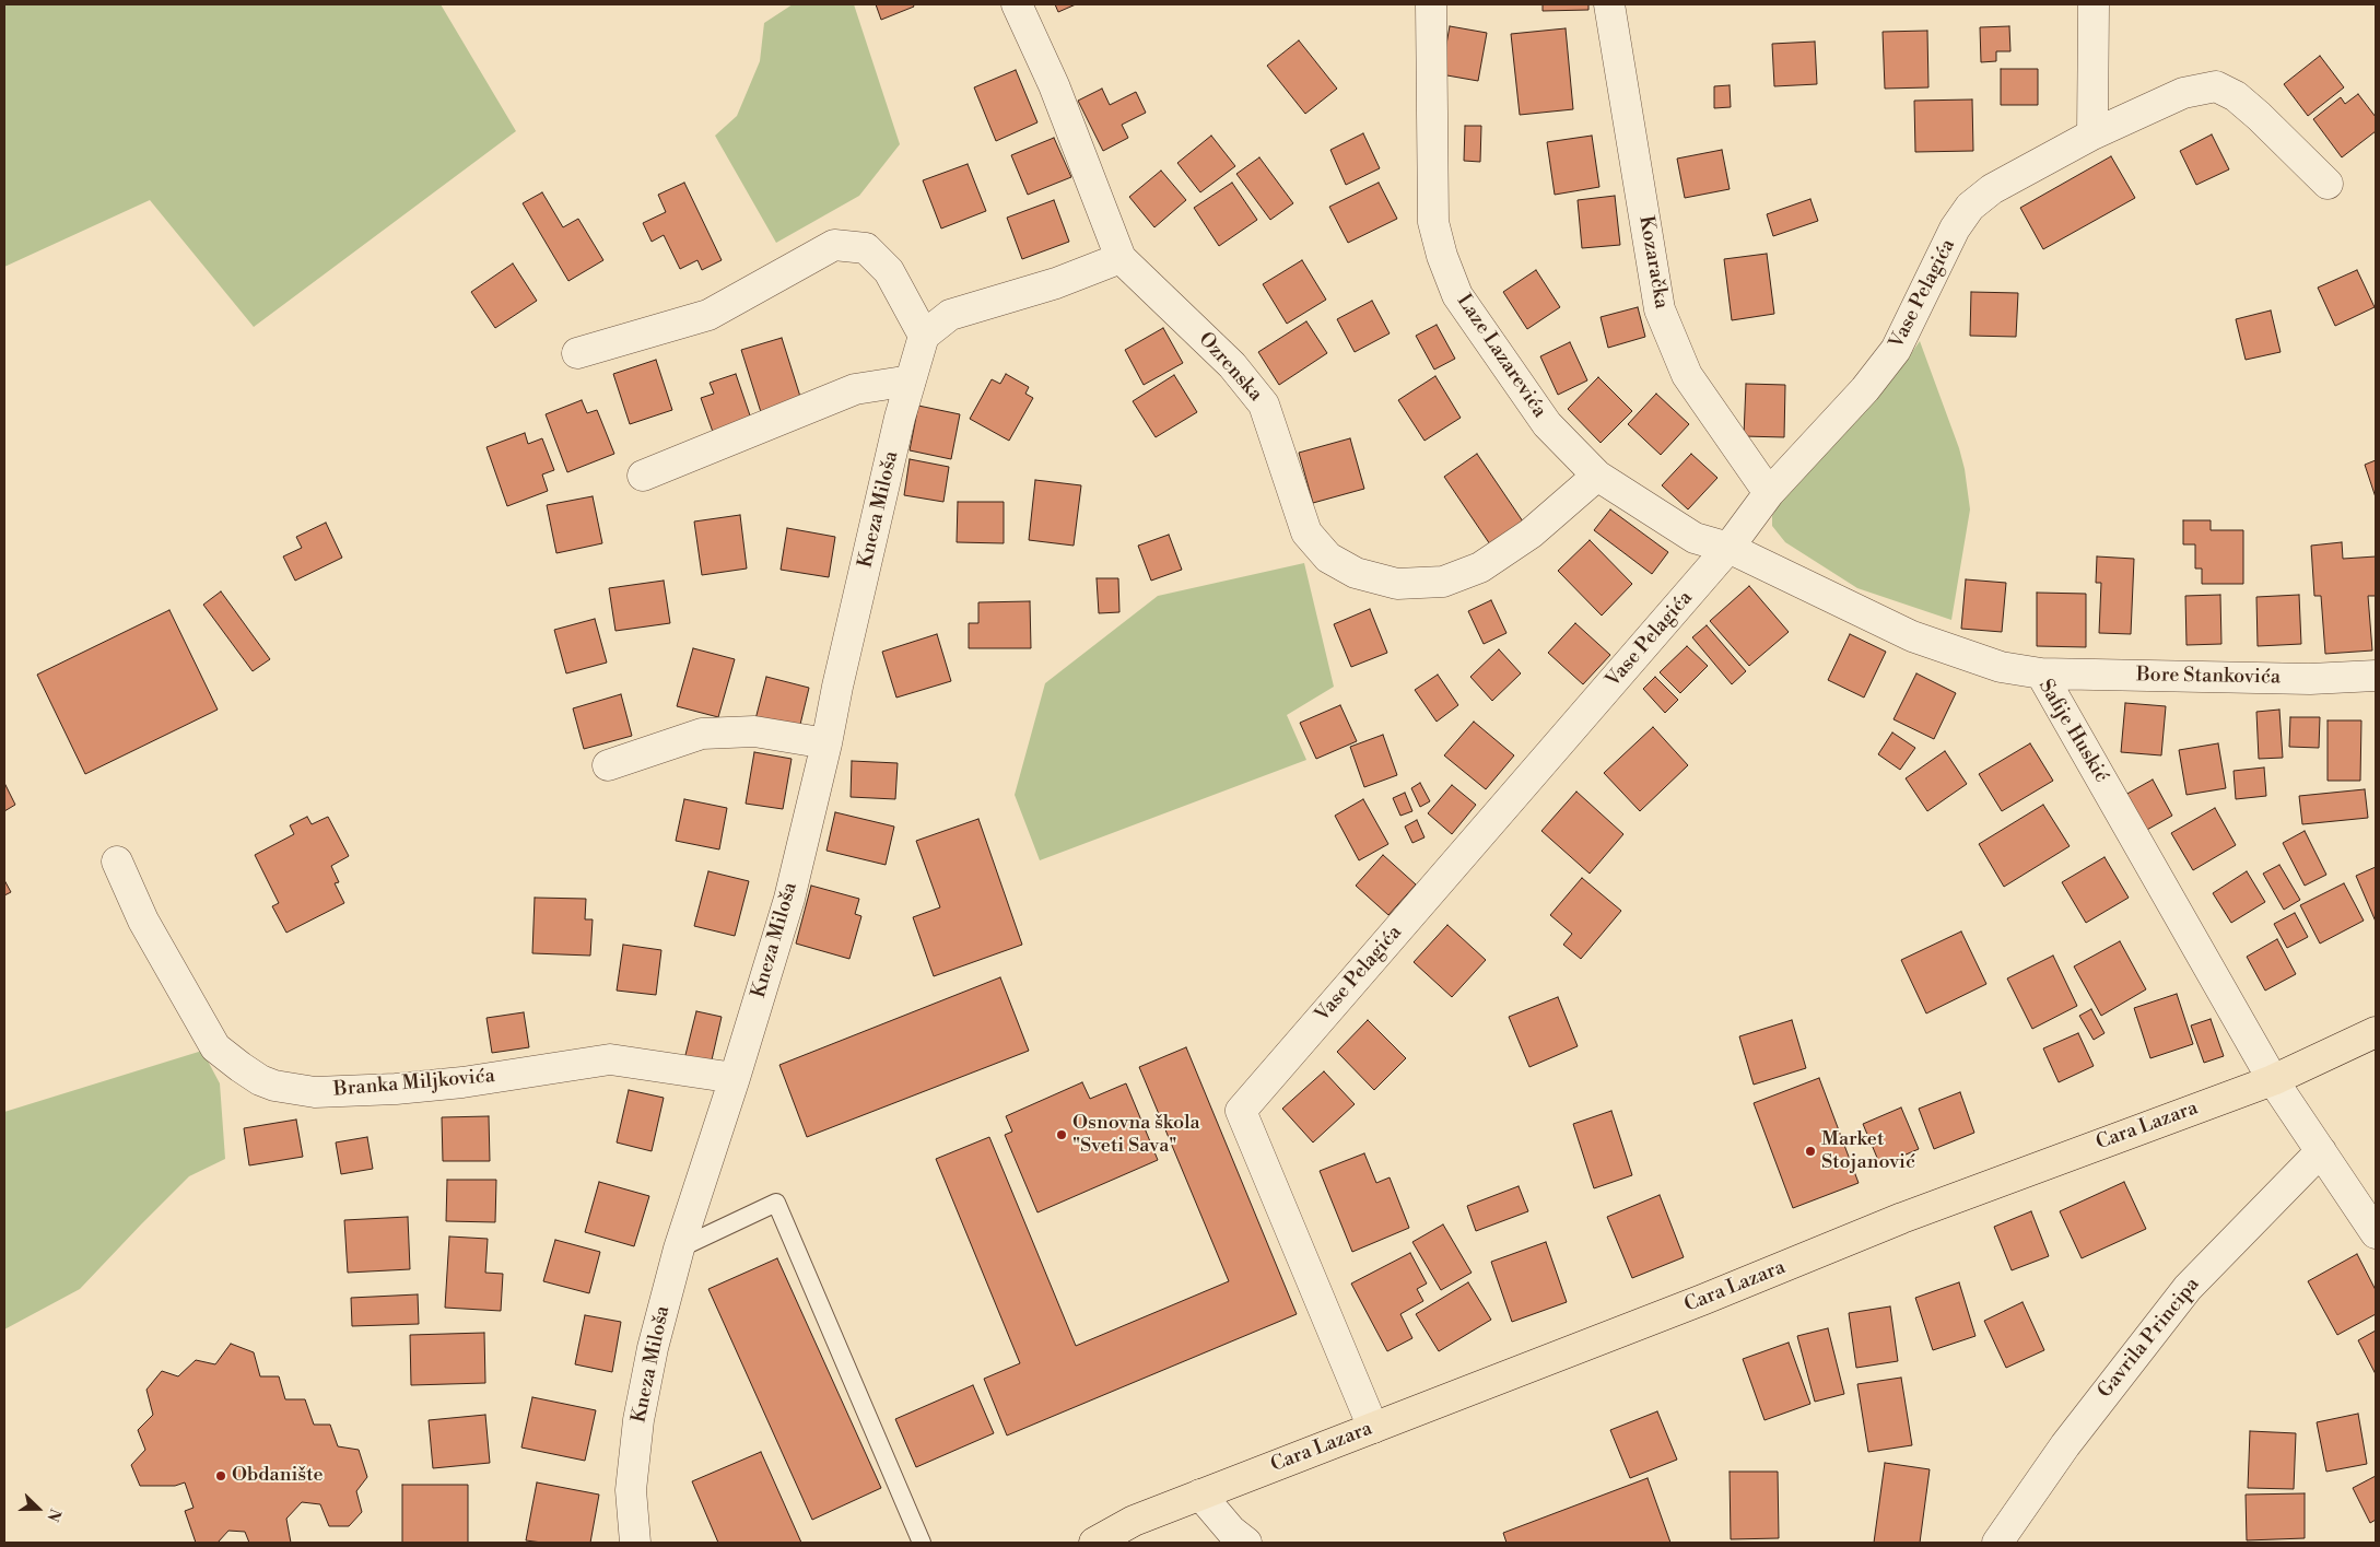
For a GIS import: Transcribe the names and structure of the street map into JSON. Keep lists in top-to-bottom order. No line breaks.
{"streets":{"main road":["Cara Lazara"],"street":["Kozaračka","Vase Pelagića","Laze Lazarevića","Ozrenska","Kneza Miloša","Bore Stankovića","Safije Huskić","Branka Miljkovića","Gavrila Principa"]},"crossings":[["Kozaračka","Vase Pelagića"],["Vase Pelagića","Laze Lazarevića"],["Vase Pelagića","Safije Huskić"],["Vase Pelagića","Cara Lazara"],["Laze Lazarevića","Ozrenska"],["Laze Lazarevića","Safije Huskić"],["Kneza Miloša","Branka Miljkovića"],["Bore Stankovića","Safije Huskić"],["Safije Huskić","Cara Lazara"],["Safije Huskić","Gavrila Principa"]],"places":["Osnovna škola \"Sveti Sava\"","Market Stojanović","Obdanište"],"north":"right"}
